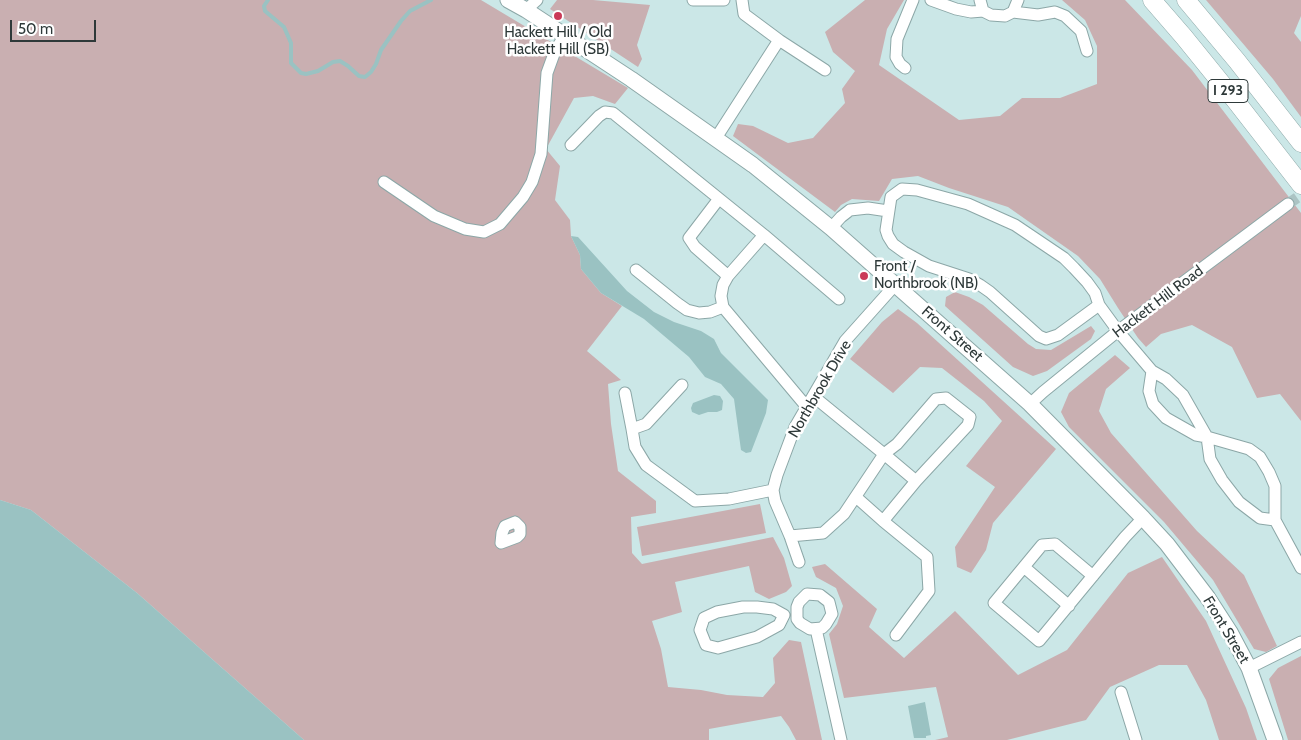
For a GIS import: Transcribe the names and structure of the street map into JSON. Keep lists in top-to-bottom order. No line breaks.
{"streets":{"highway":["I 293"],"main road":["Front Street"],"street":["Hackett Hill Road","Northbrook Drive"]},"crossings":[["Hackett Hill Road","Front Street"],["Front Street","Northbrook Drive"]],"places":["Hackett Hill / Old Hackett Hill (SB)","Front / Northbrook (NB)"],"scale_bar":"50 m"}
